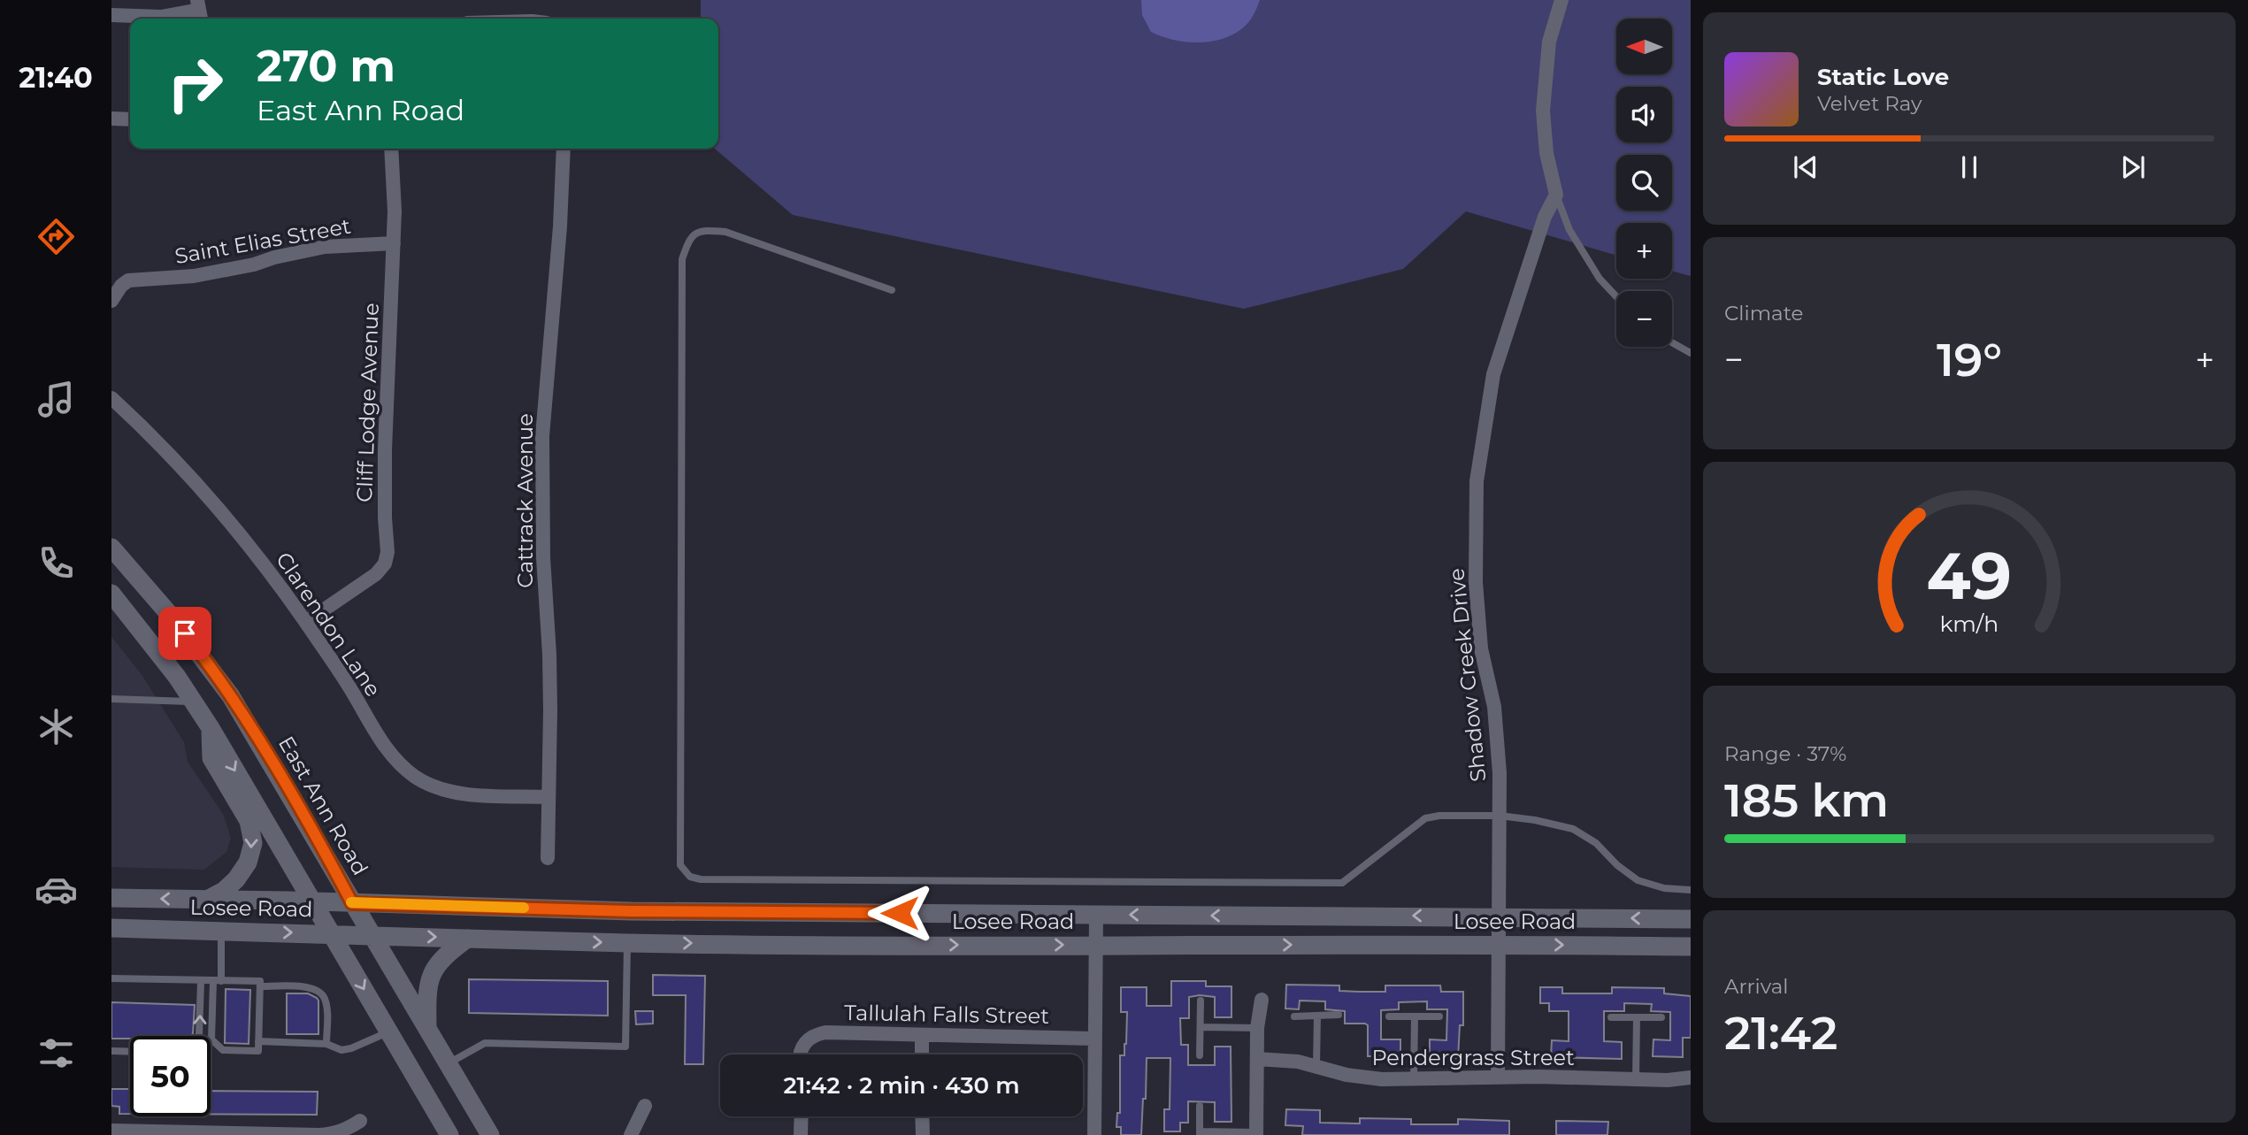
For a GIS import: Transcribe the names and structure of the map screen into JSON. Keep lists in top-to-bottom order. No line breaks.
{"streets":{"main road":["East Ann Road","Losee Road"],"street":["Saint Elias Street","Cliff Lodge Avenue","Cattrack Avenue","Clarendon Lane","Shadow Creek Drive","Tallulah Falls Street","Pendergrass Street"]},"crossings":[["Saint Elias Street","Cliff Lodge Avenue"],["Cliff Lodge Avenue","Clarendon Lane"],["Cattrack Avenue","Clarendon Lane"],["Shadow Creek Drive","Losee Road"],["Shadow Creek Drive","Pendergrass Street"],["East Ann Road","Losee Road"]],"north":"left","page":{"tabs":"21:40","map_buttons":["+","−"],"turn":["270 m","East Ann Road"],"song":["Static Love","Velvet Ray"],"tile":["Climate",["Range · 37%","185 km"],["Arrival","21:42"]],"heat":["−","19°","+"],"limit":"50","trip":"21:42 · 2 min · 430 m","gauge":["49","km/h"]}}
